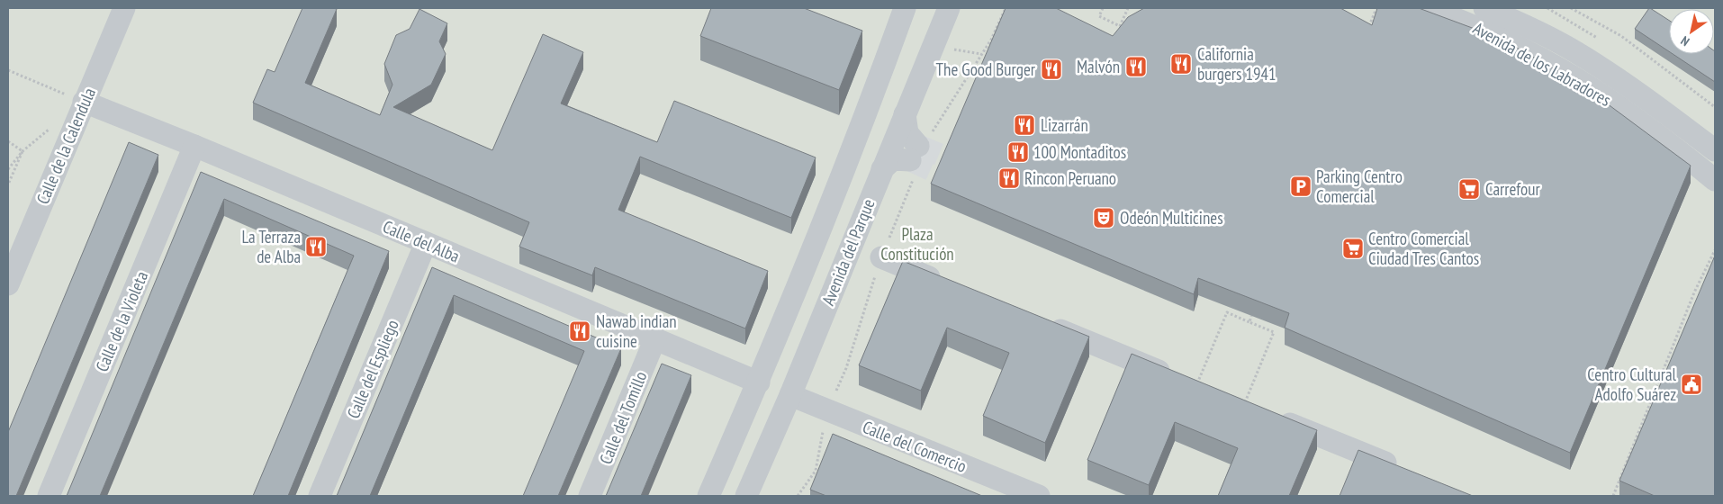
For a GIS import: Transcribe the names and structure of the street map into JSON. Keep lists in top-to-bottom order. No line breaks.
{"streets":{"street":["Avenida de los Labradores","Calle de la Calendula","Calle del Alba","Avenida del Parque","Calle de la Violeta","Calle del Espliego","Calle del Tomillo","Calle del Comercio"]},"crossings":[["Calle de la Calendula","Calle del Alba"],["Calle del Alba","Avenida del Parque"],["Calle del Alba","Calle de la Violeta"],["Calle del Alba","Calle del Espliego"],["Calle del Alba","Calle del Tomillo"],["Avenida del Parque","Calle del Comercio"]],"parks":["Plaza Constitución"],"places":{"restaurant":["California burgers 1941","Malvón","The Good Burger","Lizarrán","100 Montaditos","Rincon Peruano","La Terraza de Alba","Nawab indian cuisine"],"parking":["Parking Centro Comercial"],"supermarket":["Carrefour","Centro Comercial Ciudad Tres Cantos"],"theatre":["Odeón Multicines"],"public building":["Centro Cultural Adolfo Suárez"]},"north":"bottom left"}
